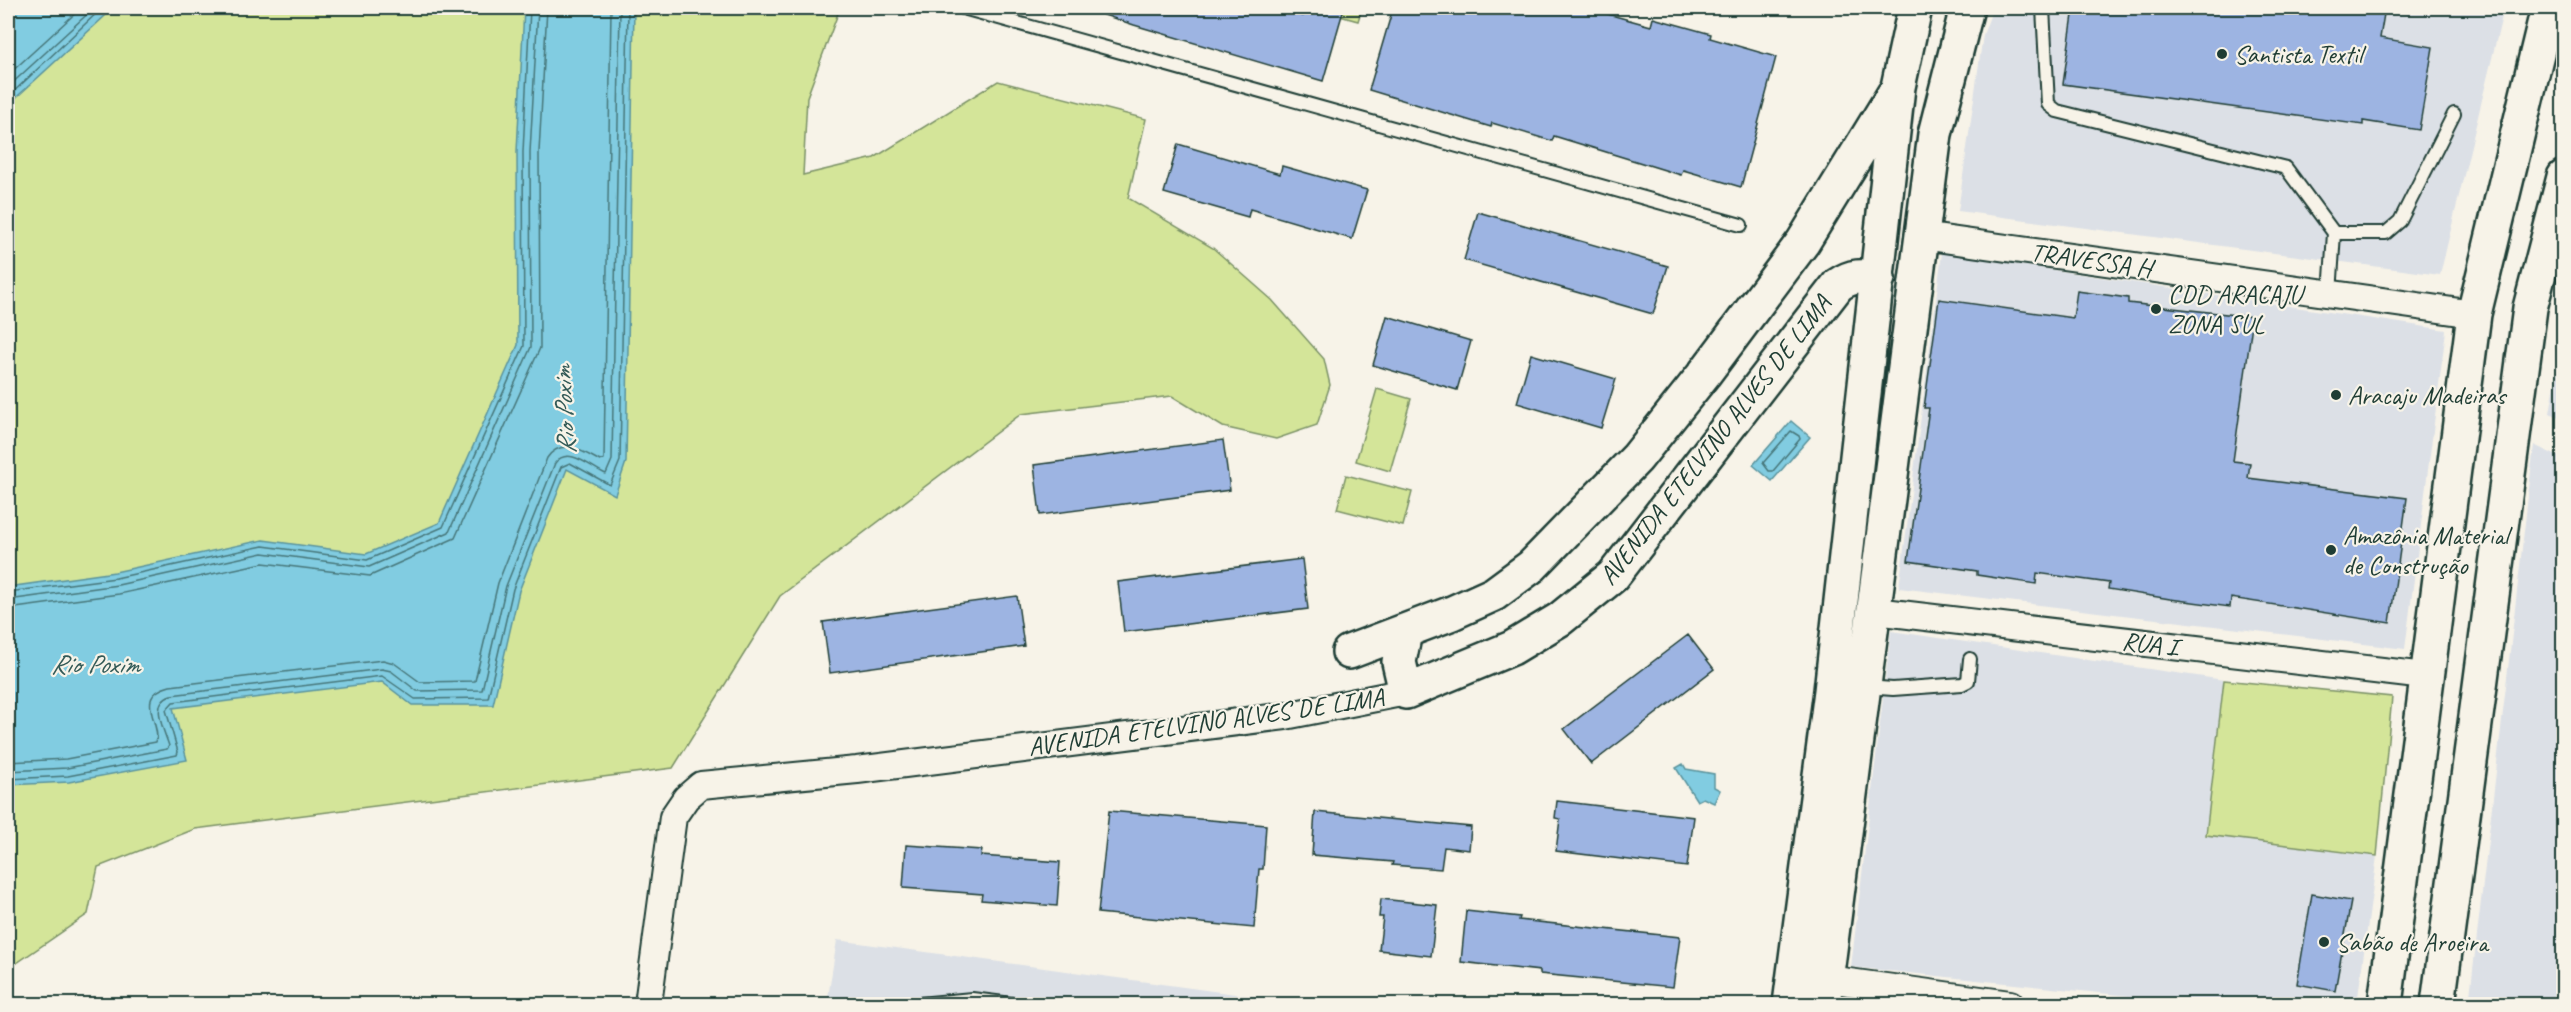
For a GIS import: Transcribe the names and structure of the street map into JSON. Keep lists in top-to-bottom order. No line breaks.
{"streets":{"main road":["AVENIDA ETELVINO ALVES DE LIMA"],"street":["TRAVESSA H","RUA I"]},"water":["Rio Poxim"],"places":["Santista Textil","CDD ARACAJU ZONA SUL","Aracaju Madeiras","Amazônia Material de Construção","Sabão de Aroeira"]}
